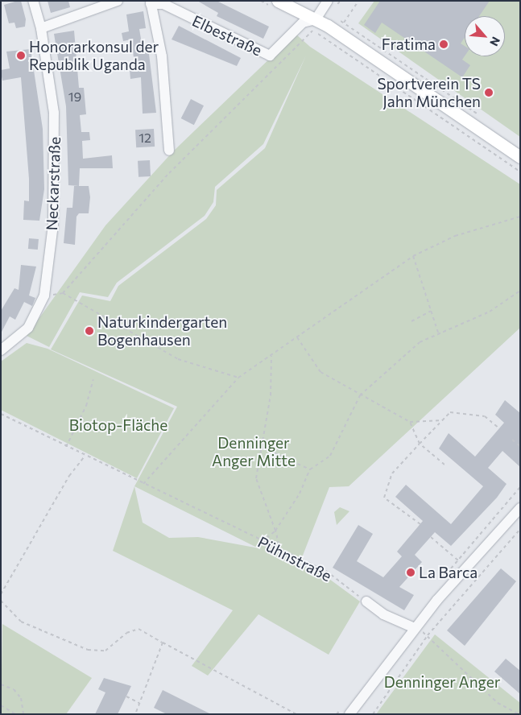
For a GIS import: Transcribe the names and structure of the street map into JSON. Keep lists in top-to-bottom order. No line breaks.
{"streets":{"street":["Elbestraße","Neckarstraße"],"path":["Pühnstraße"]},"parks":["Biotop-Fläche","Denninger Anger Mitte","Denninger Anger"],"places":["Fratima","Honorarkonsul der Republik Uganda","Sportverein TS Jahn München","Naturkindergarten Bogenhausen","La Barca"],"house_numbers":["19","12"],"north":"bottom right"}
